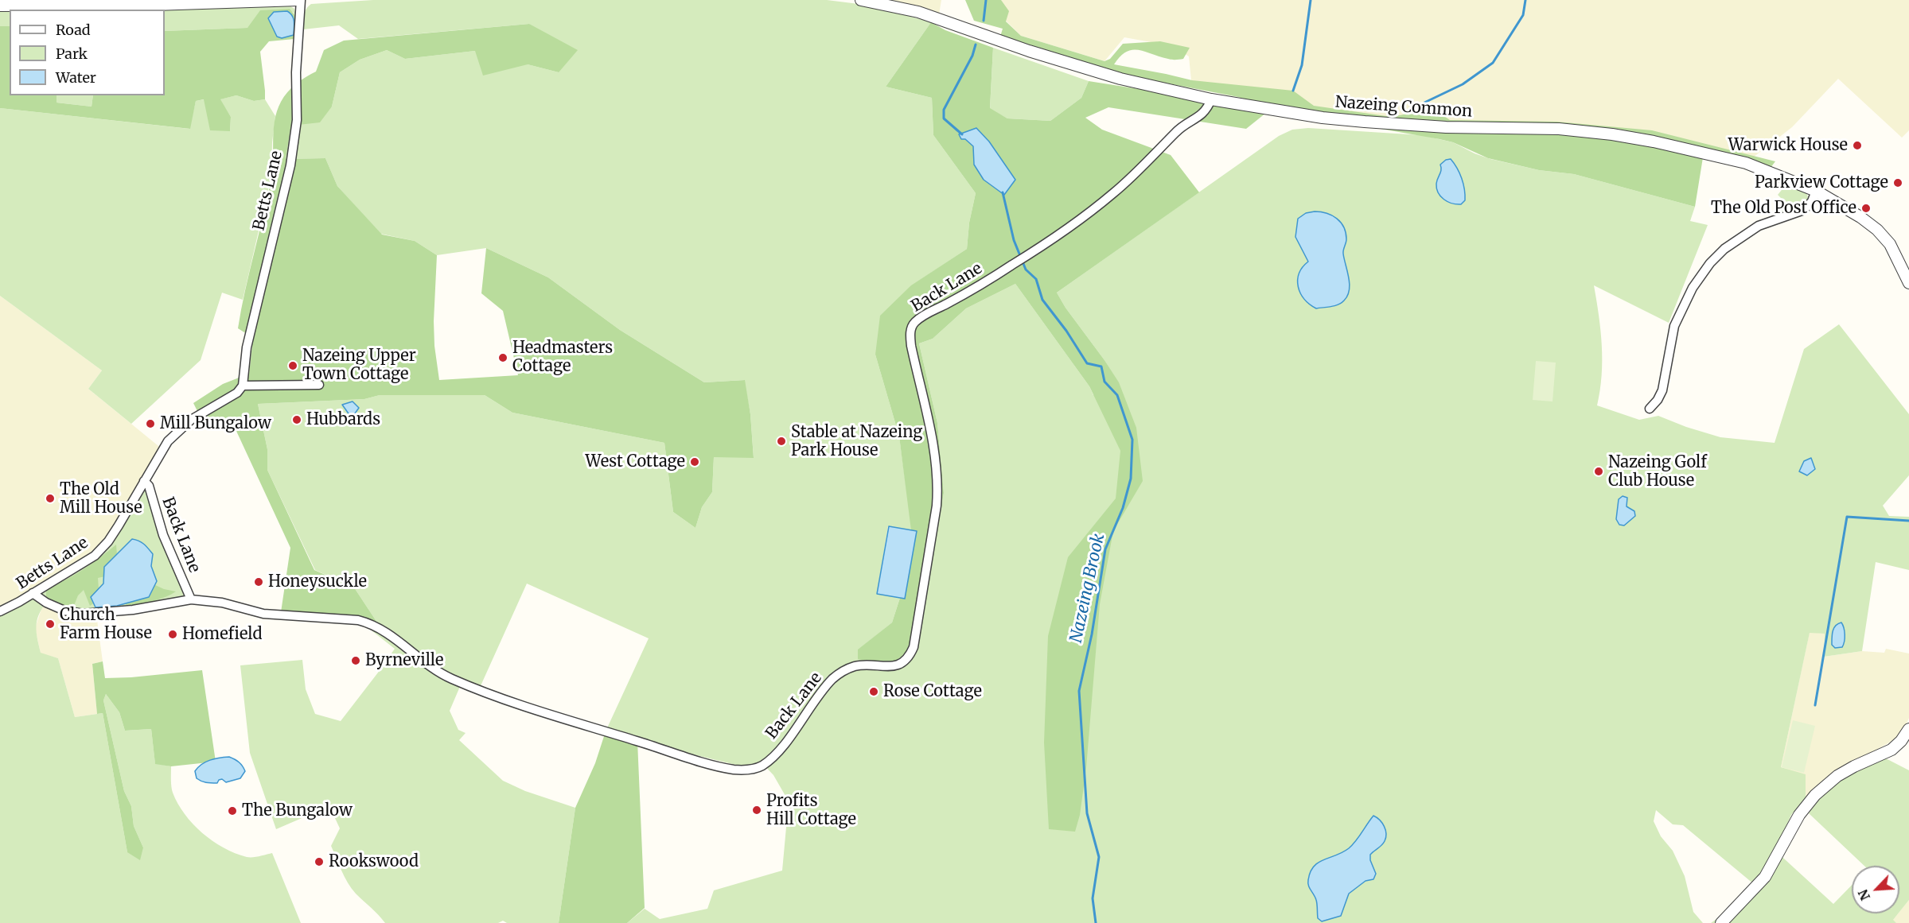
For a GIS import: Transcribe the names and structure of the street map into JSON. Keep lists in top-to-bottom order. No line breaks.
{"streets":{"street":["Nazeing Common","Betts Lane","Back Lane"]},"crossings":[["Nazeing Common","Back Lane"],["Betts Lane","Back Lane"]],"water":["Nazeing Brook"],"places":["Warwick House","Parkview Cottage","The Old Post Office","Headmasters Cottage","Nazeing Upper Town Cottage","Hubbards","Mill Bungalow","Stable at Nazeing Park House","West Cottage","Nazeing Golf Club House","The Old Mill House","Honeysuckle","Church Farm House","Homefield","Byrneville","Rose Cottage","Profits Hill Cottage","The Bungalow","Rookswood"],"legend":["Road","Park","Water"],"north":"bottom left"}
